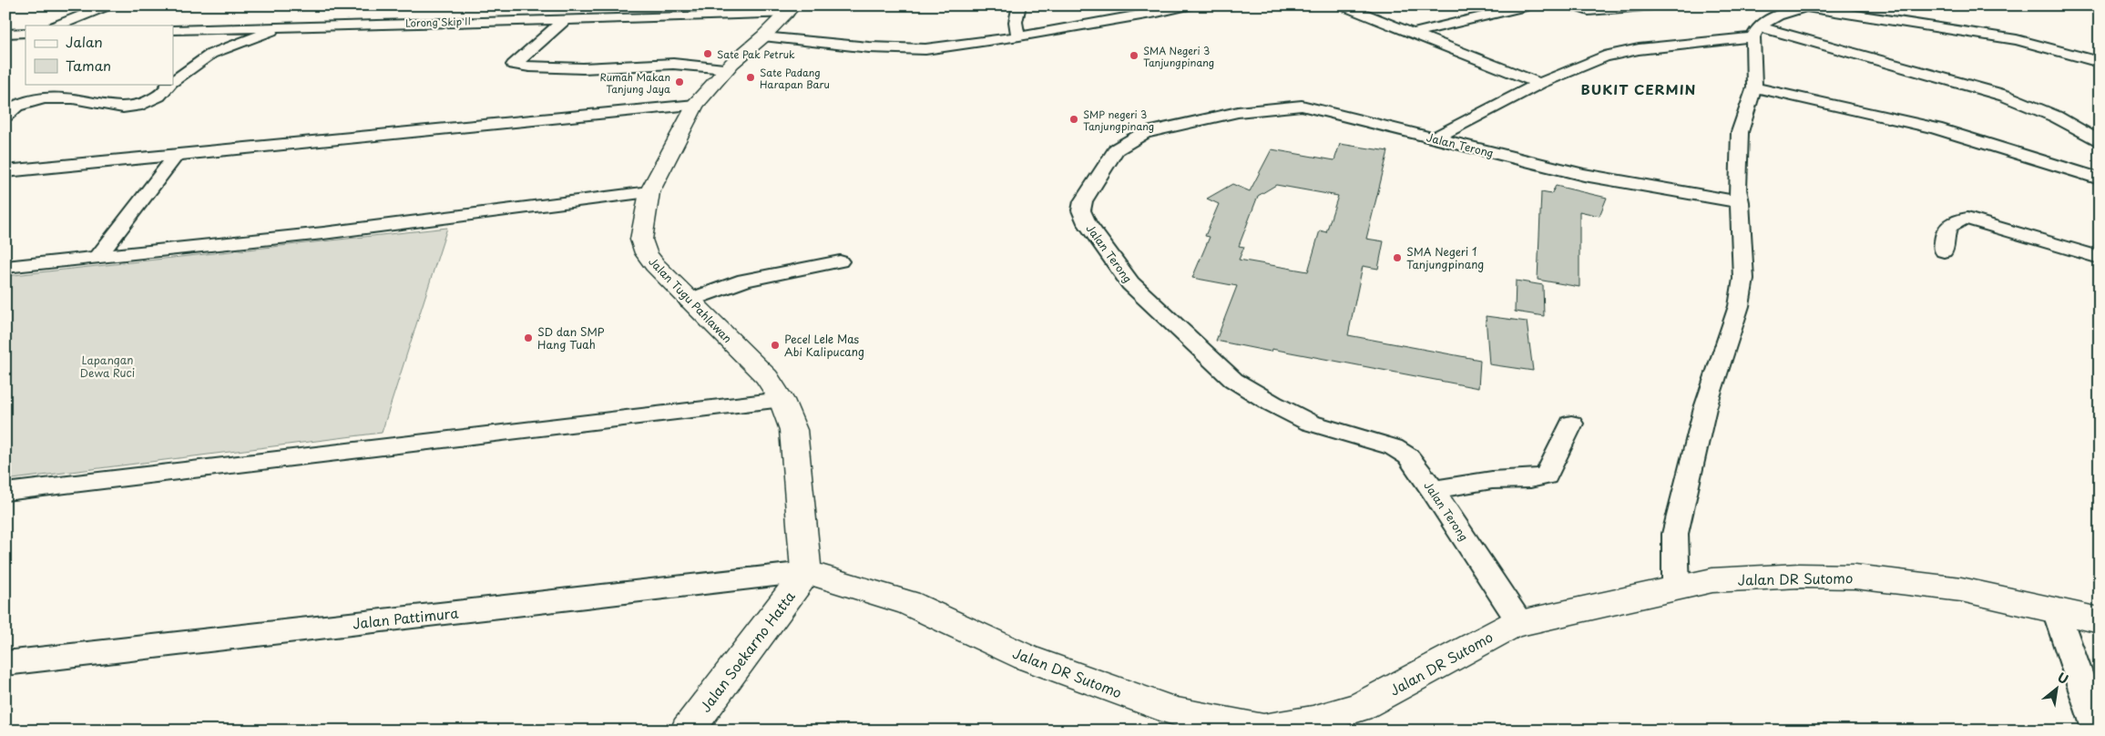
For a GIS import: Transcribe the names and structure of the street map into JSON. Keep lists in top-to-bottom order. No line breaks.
{"streets":{"main road":["Jalan Tugu Pahlawan","Jalan DR Sutomo","Jalan Soekarno Hatta"],"street":["Lorong Skip II","Jalan Terong","Jalan Pattimura"]},"crossings":[["Lorong Skip II","Jalan Tugu Pahlawan"],["Jalan Terong","Jalan DR Sutomo"],["Jalan Tugu Pahlawan","Jalan DR Sutomo"],["Jalan Tugu Pahlawan","Jalan Pattimura"],["Jalan Tugu Pahlawan","Jalan Soekarno Hatta"],["Jalan DR Sutomo","Jalan Pattimura"],["Jalan DR Sutomo","Jalan Soekarno Hatta"],["Jalan Pattimura","Jalan Soekarno Hatta"]],"districts":["BUKIT CERMIN"],"parks":["Lapangan Dewa Ruci"],"places":["Sate Pak Petruk","SMA Negeri 3 Tanjungpinang","Sate Padang Harapan Baru","Rumah Makan Tanjung Jaya","SMP negeri 3 Tanjungpinang","SMA Negeri 1 Tanjungpinang","SD dan SMP Hang Tuah","Pecel Lele Mas Abi Kalipucang"],"legend":["Jalan","Taman"],"north":"top right"}
